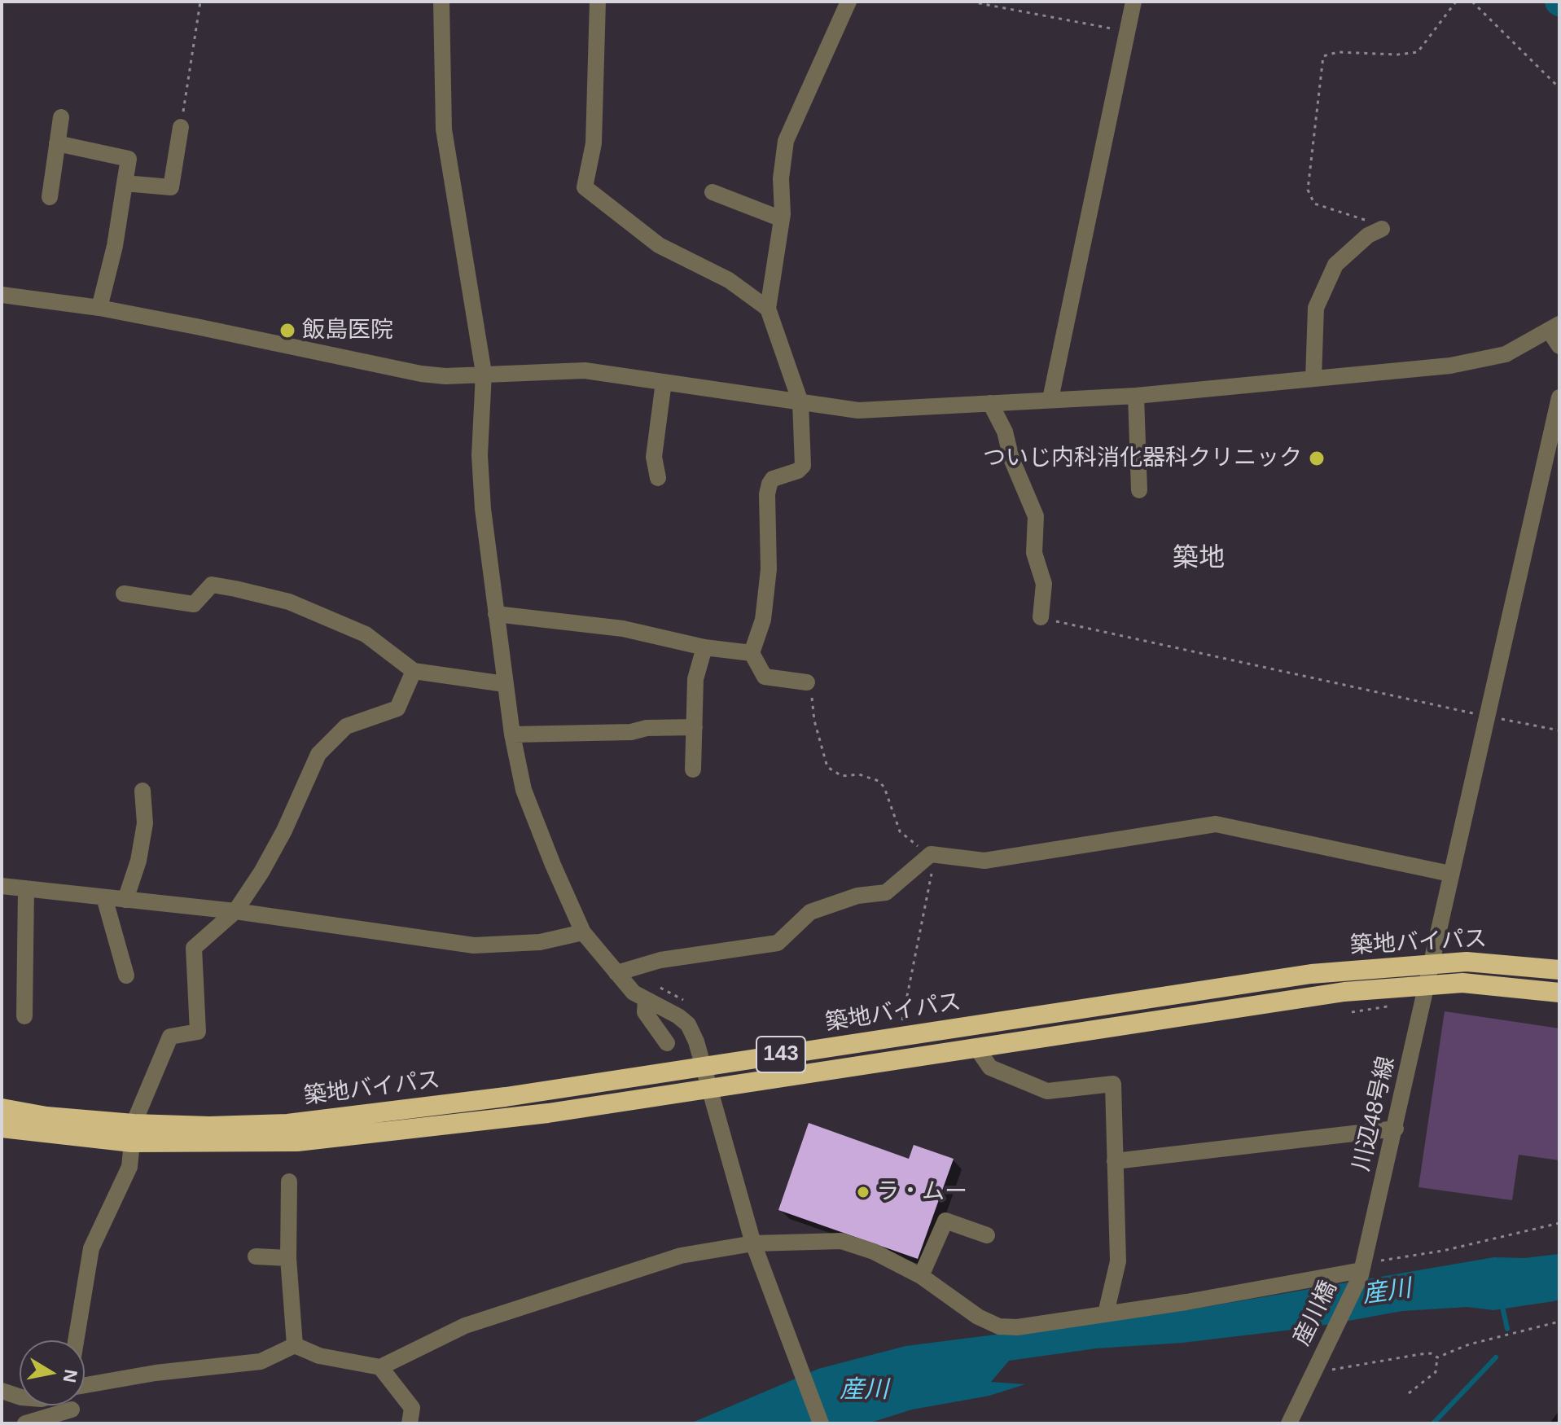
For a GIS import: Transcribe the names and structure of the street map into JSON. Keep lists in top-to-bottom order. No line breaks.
{"streets":{"highway":["築地バイパス","143"],"street":["川辺48号線","産川橋"]},"crossings":[["築地バイパス","川辺48号線"],["川辺48号線","産川橋"]],"districts":["築地"],"water":["産川"],"places":["飯島医院","ついじ内科消化器科クリニック","ラ・ムー"],"north":"right"}
